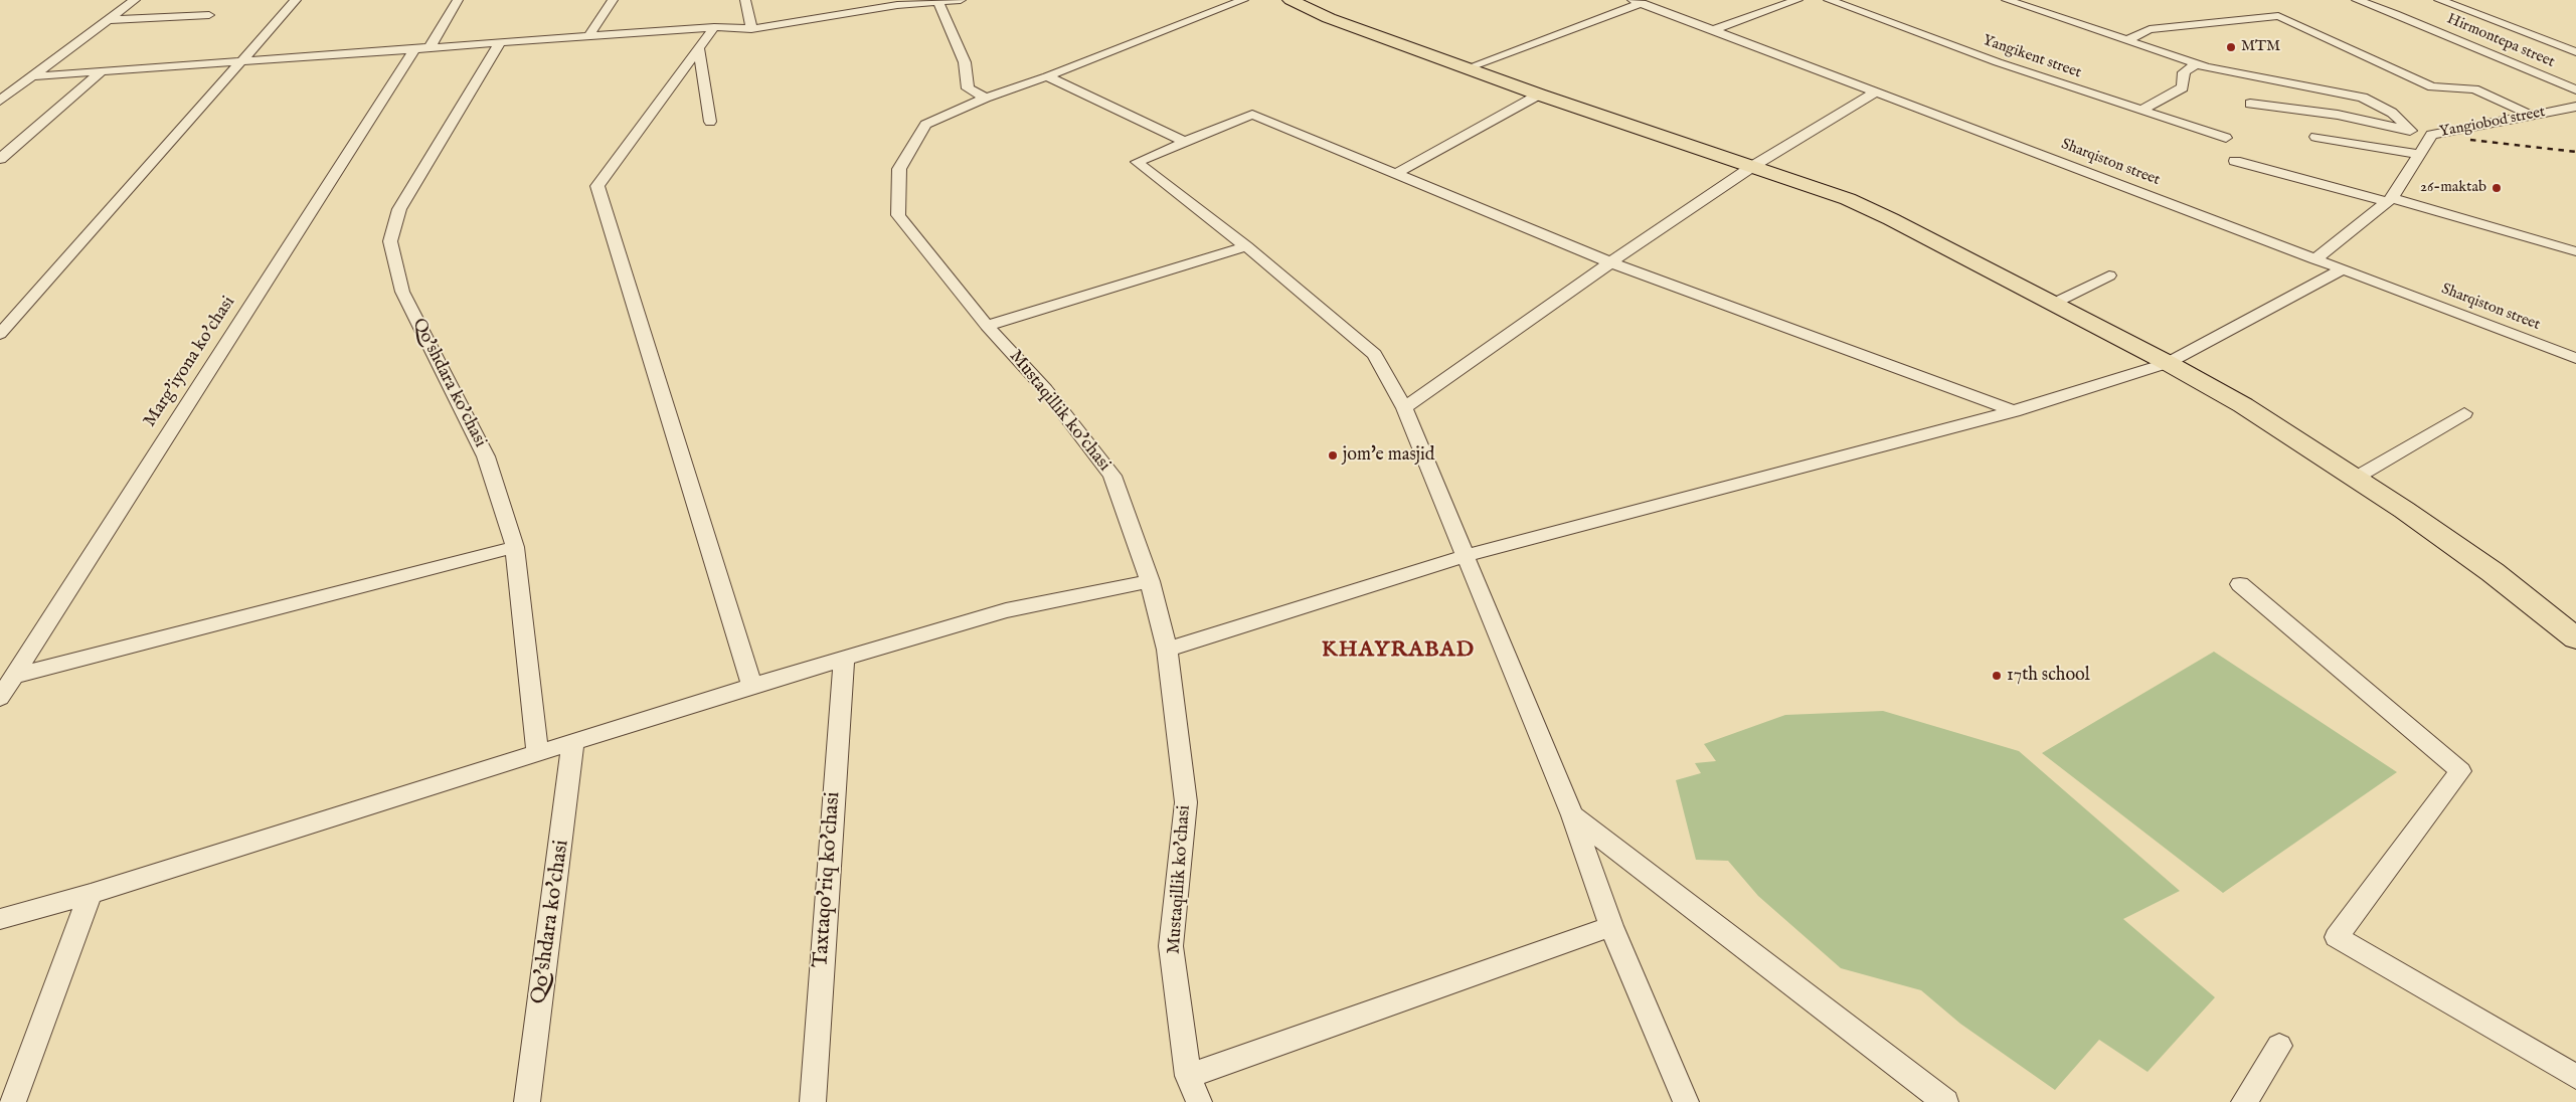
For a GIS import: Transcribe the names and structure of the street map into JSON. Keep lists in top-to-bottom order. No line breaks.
{"streets":{"street":["Hirmontepa street","Yangikent street","Yangiobod street","Sharqiston street","Marg'iyona ko'chasi","Qo'shdara ko'chasi","Mustaqillik ko'chasi","Taxtaqo'riq ko'chasi"]},"crossings":[["Yangiobod street","Sharqiston street"]],"districts":["KHAYRABAD"],"places":["MTM","26-maktab","jom'e masjid","17th school"]}
